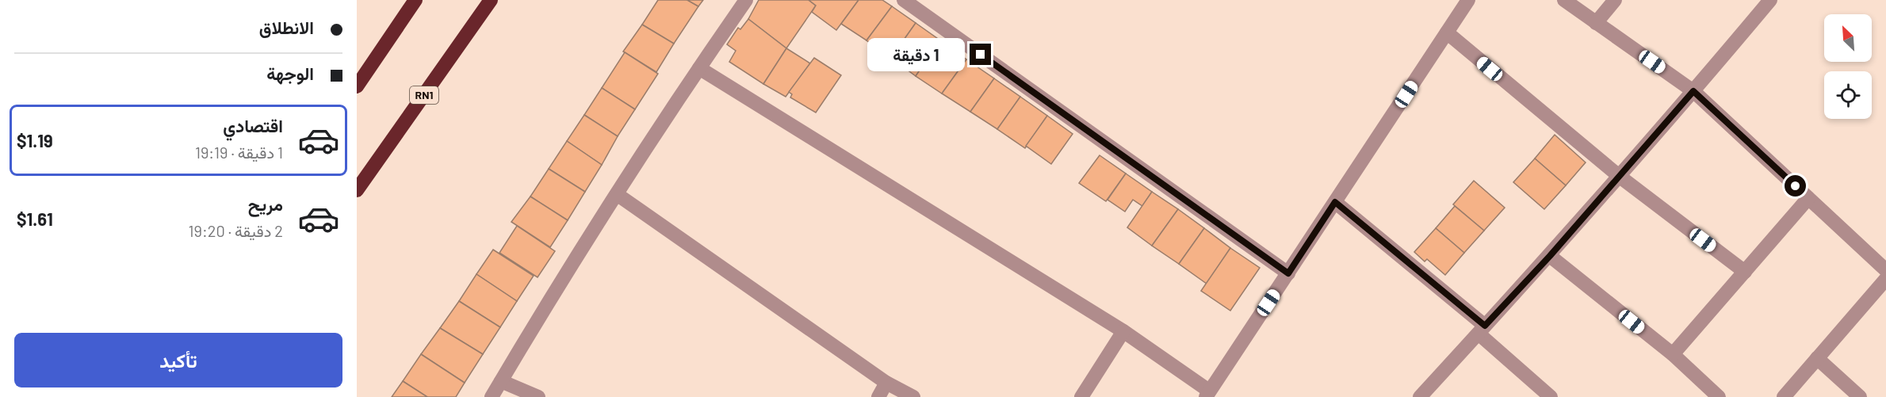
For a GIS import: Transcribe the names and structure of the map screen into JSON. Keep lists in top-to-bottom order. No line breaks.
{"streets":{"highway":["RN1"]},"north":"top left","page":{"banner":["الانطلاق","الوجهة"],"bubble":"1 دقيقة","list":[{"name":"اقتصادي","note":"1 دقيقة · 19:19","value":"$1.19"},{"name":"مريح","note":"2 دقيقة · 19:20","value":"$1.61"}],"buttons":"تأكيد"}}
